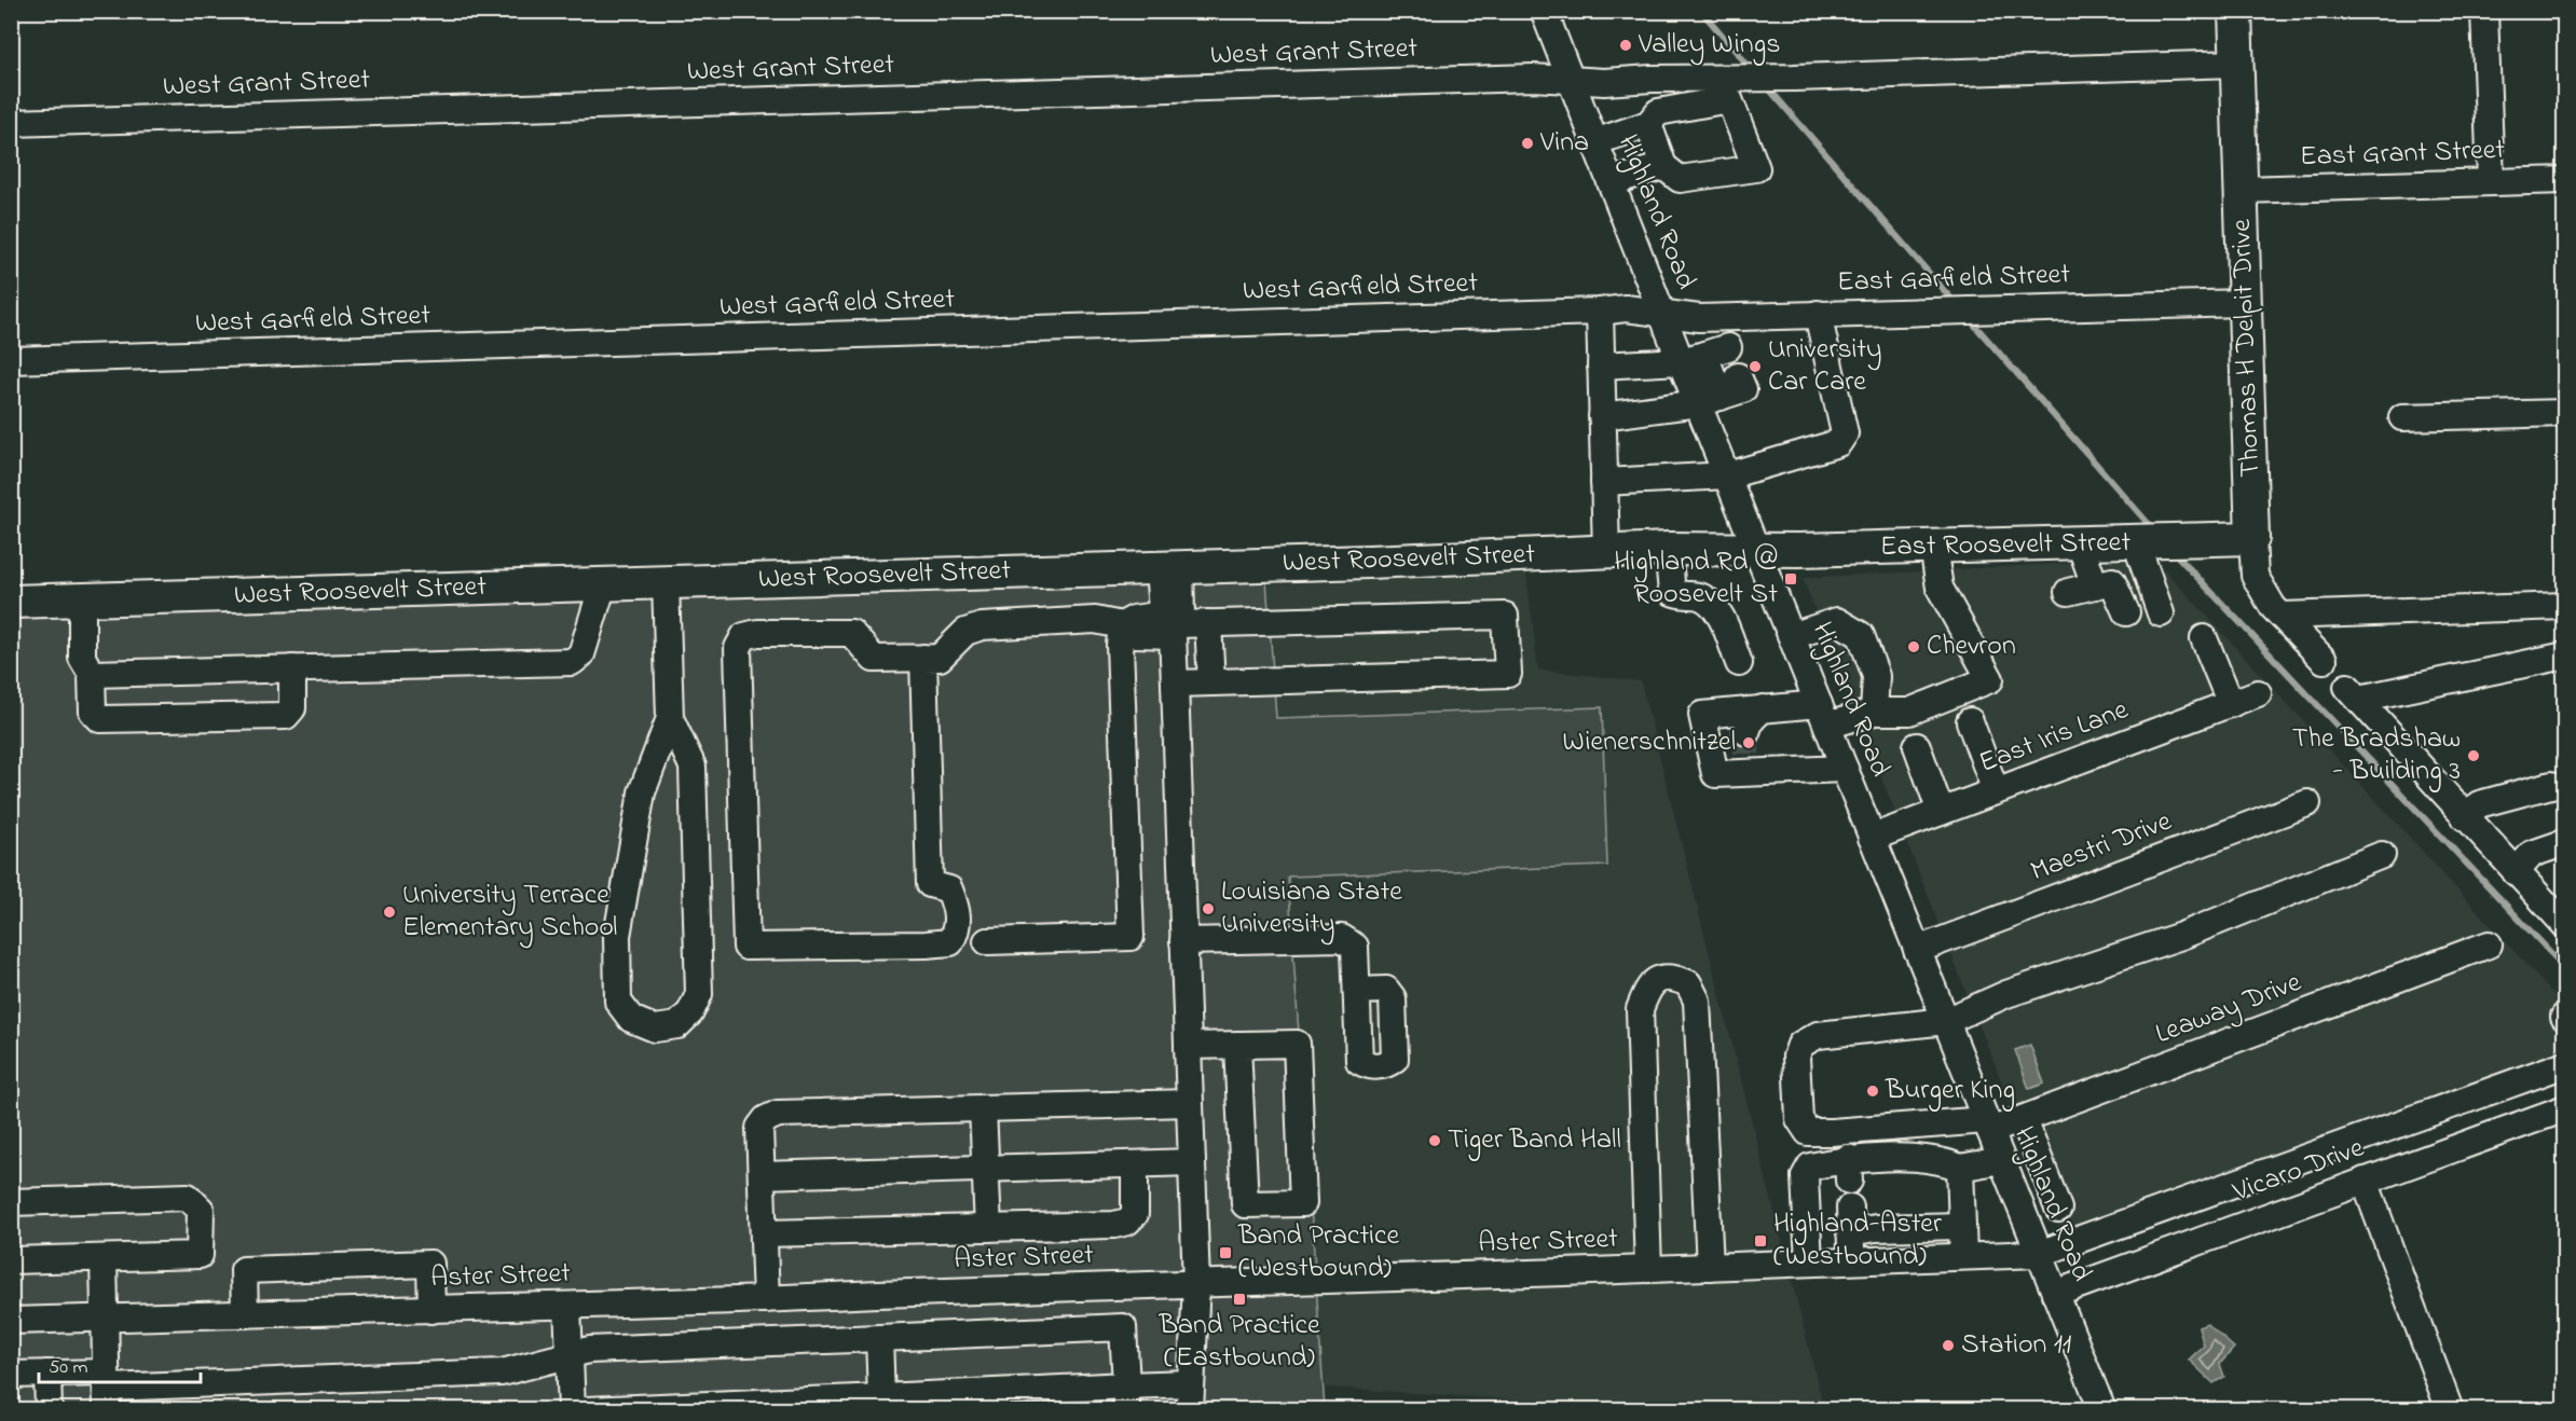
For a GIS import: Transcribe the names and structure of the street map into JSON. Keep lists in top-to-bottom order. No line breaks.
{"streets":{"main road":["Thomas H Delpit Drive","East Roosevelt Street","West Roosevelt Street"],"street":["West Grant Street","East Grant Street","Highland Road","East Garfield Street","West Garfield Street","East Iris Lane","Maestri Drive","Leaway Drive","Vicaro Drive","Aster Street"]},"crossings":[["West Grant Street","Highland Road"],["East Grant Street","Thomas H Delpit Drive"],["Highland Road","East Garfield Street"],["Highland Road","West Garfield Street"],["Highland Road","East Roosevelt Street"],["Highland Road","West Roosevelt Street"],["Highland Road","East Iris Lane"],["Highland Road","Maestri Drive"],["Highland Road","Leaway Drive"],["Highland Road","Vicaro Drive"],["Highland Road","Aster Street"],["East Garfield Street","West Garfield Street"],["East Garfield Street","Thomas H Delpit Drive"],["Thomas H Delpit Drive","East Roosevelt Street"],["East Roosevelt Street","West Roosevelt Street"]],"places":{"other":["Valley Wings","Vina","University Car Care","Chevron","Wienerschnitzel","The Bradshaw - Building 3","Louisiana State University","University Terrace Elementary School","Burger King","Tiger Band Hall","Station 11"],"transit":["Highland Rd @ Roosevelt St","Highland-Aster (Westbound)","Band Practice (Westbound)","Band Practice (Eastbound)"]},"scale_bar":"50 m"}
